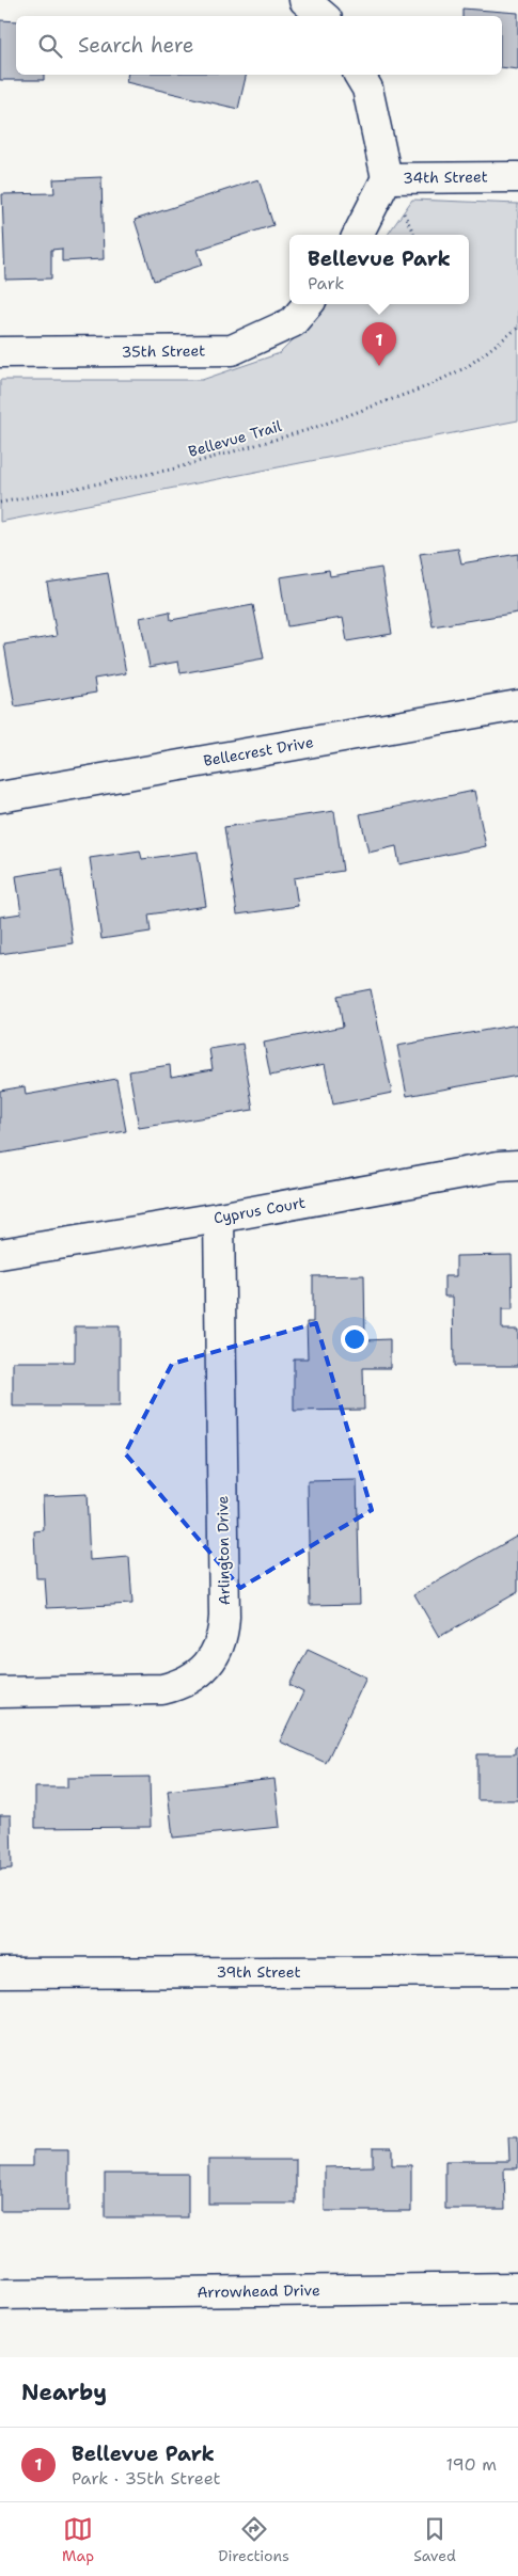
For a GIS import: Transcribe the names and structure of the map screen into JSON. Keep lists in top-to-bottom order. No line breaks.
{"streets":{"street":["34th Street","35th Street","Bellecrest Drive","Cyprus Court","Arlington Drive","39th Street","Arrowhead Drive"],"path":["Bellevue Trail"]},"crossings":[["Cyprus Court","Arlington Drive"]],"page":{"search":"Search here","popup":["Bellevue Park","Park"],"pins":"1","heading":"Nearby","list":[{"mark":"1","name":"Bellevue Park","note":"Park · 35th Street","value":"190 m"}],"nav":["Map","Directions","Saved"]}}
